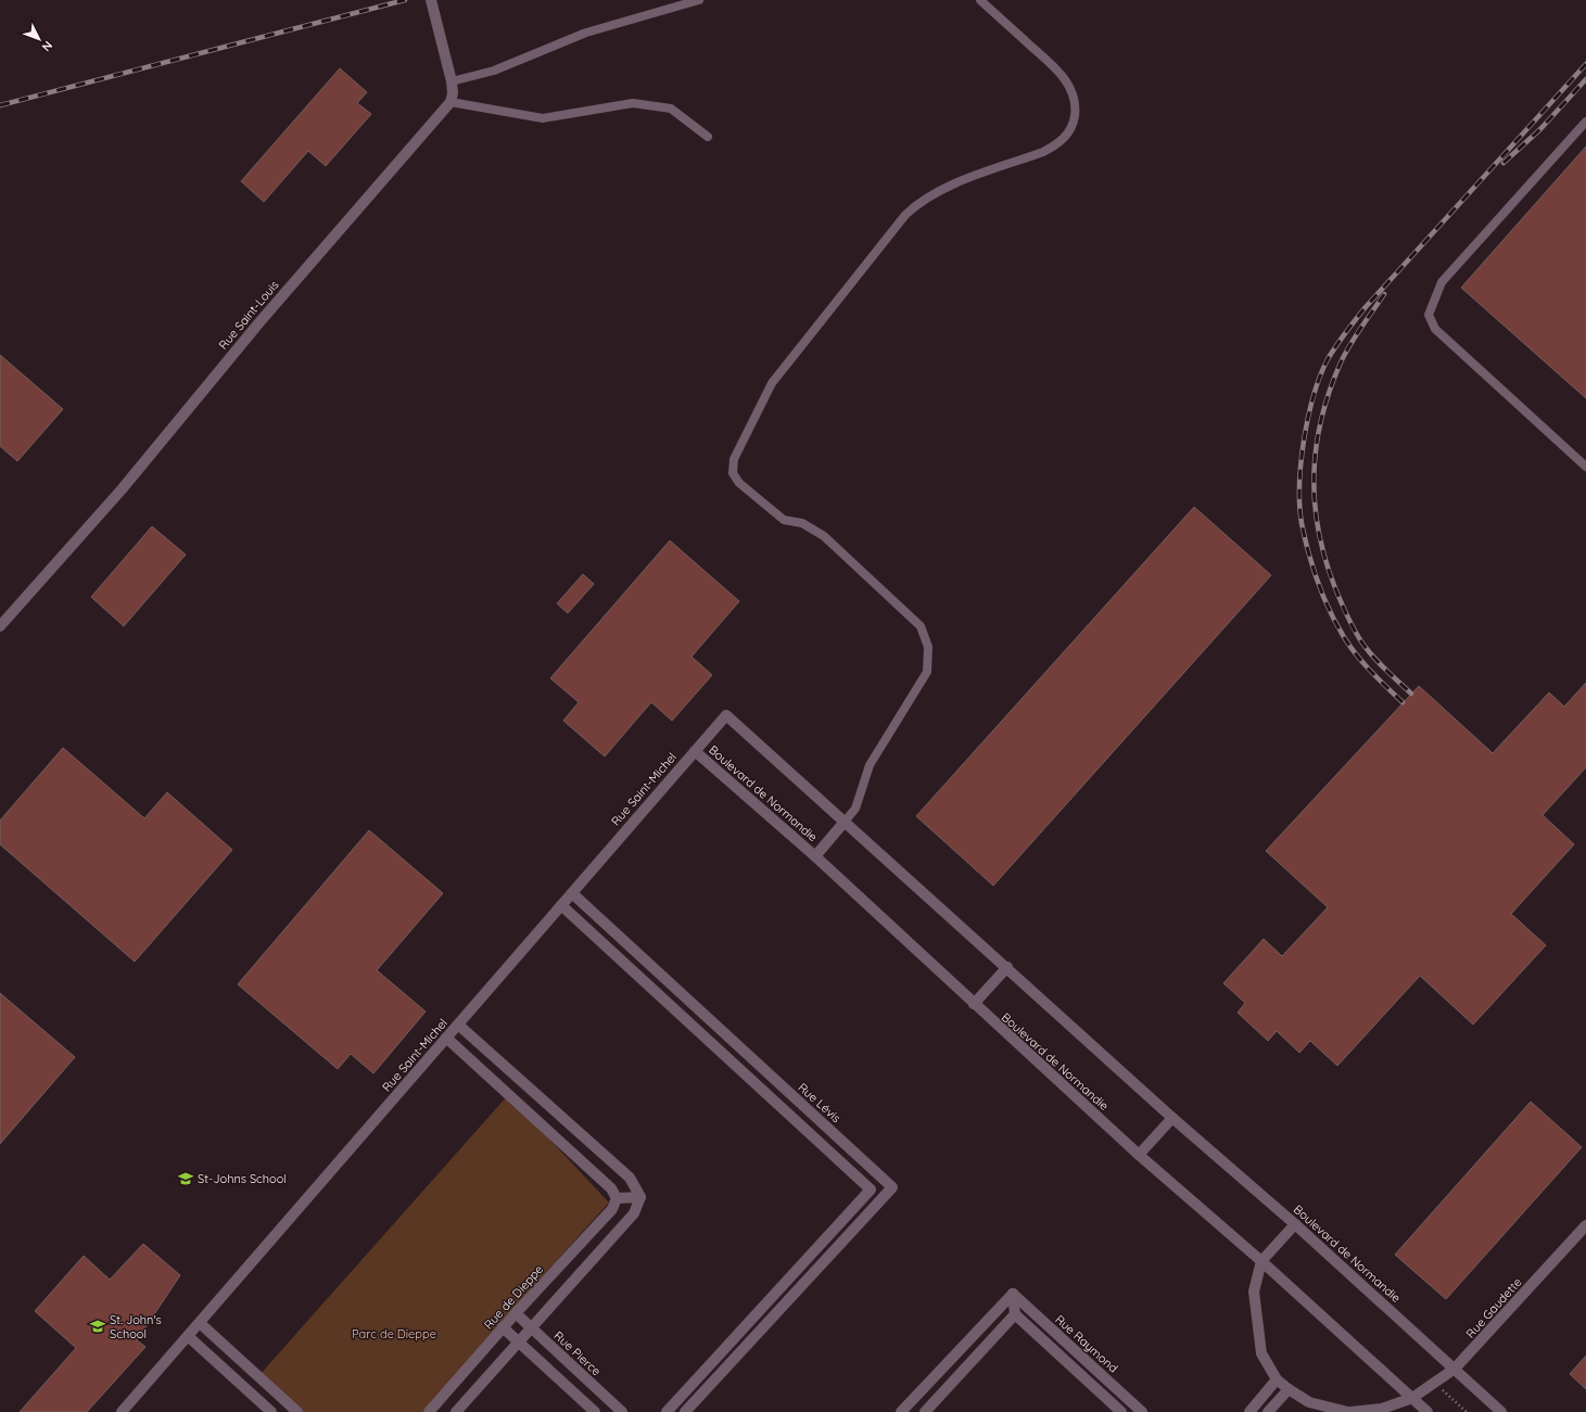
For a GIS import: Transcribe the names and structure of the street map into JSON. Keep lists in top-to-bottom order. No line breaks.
{"streets":{"street":["Rue Saint-Louis","Rue Saint-Michel","Boulevard de Normandie","Rue Lévis","Rue de Dieppe","Rue Gaudette","Rue Raymond","Rue Pierce"]},"crossings":[["Rue Saint-Michel","Boulevard de Normandie"],["Rue Saint-Michel","Rue Lévis"],["Boulevard de Normandie","Rue Gaudette"],["Rue de Dieppe","Rue Pierce"]],"parks":["Parc de Dieppe"],"places":{"school or university":["St-Johns School","St. John's School"]},"north":"bottom right"}
